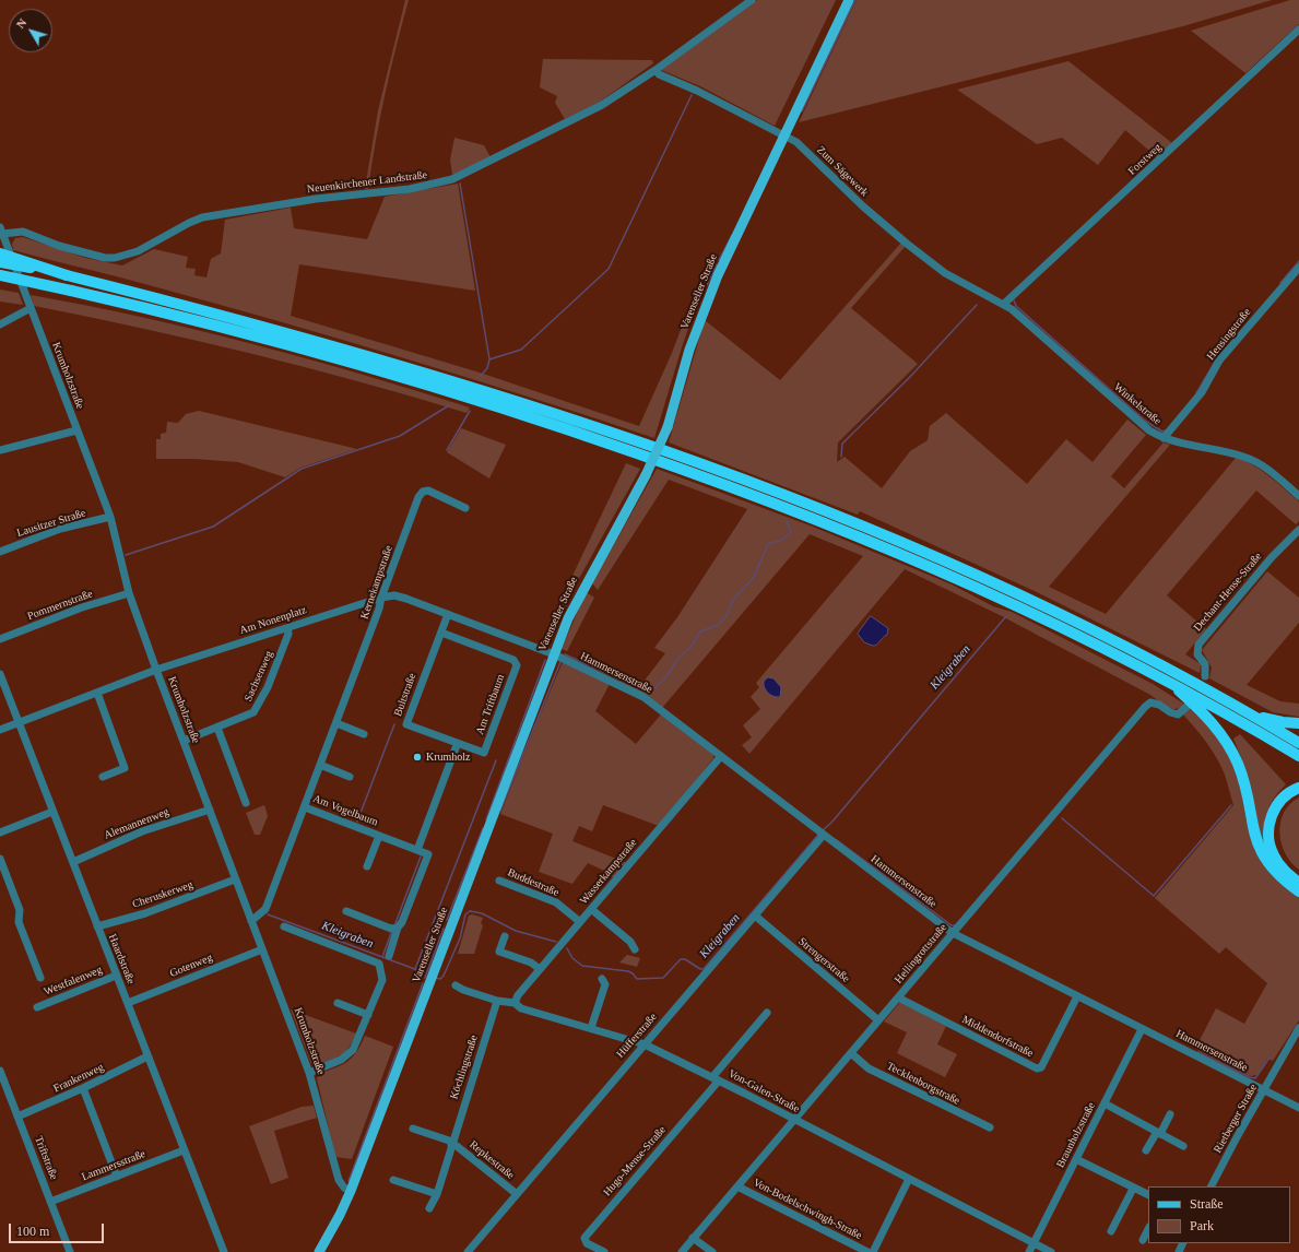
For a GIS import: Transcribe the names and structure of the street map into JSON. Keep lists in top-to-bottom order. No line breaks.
{"streets":{"main road":["Varenseller Straße"],"street":["Forstweg","Zum Sägewerk","Neuenkirchener Landstraße","Hensingstraße","Krumholzstraße","Winkelstraße","Lausitzer Straße","Kernekampstraße","Dechant-Hense-Straße","Pommernstraße","Am Nonenplatz","Hammersenstraße","Sachsenweg","Bultstraße","Am Triftbaum","Am Vogelbaum","Alemannenweg","Wasserkampstraße","Buddestraße","Cheruskerweg","Hellingrottstraße","Haardstraße","Strengerstraße","Gotenweg","Westfalenweg","Hüfferstraße","Middendorfstraße","Köchlingstraße","Frankenweg","Tecklenborgstraße","Von-Galen-Straße","Rietberger Straße","Braunholzstraße","Triftstraße","Repkestraße","Hugo-Mense-Straße","Lammersstraße","Von-Bodelschwingh-Straße"]},"crossings":[["Forstweg","Zum Sägewerk"],["Forstweg","Winkelstraße"],["Zum Sägewerk","Neuenkirchener Landstraße"],["Zum Sägewerk","Varenseller Straße"],["Zum Sägewerk","Winkelstraße"],["Neuenkirchener Landstraße","Krumholzstraße"],["Varenseller Straße","Krumholzstraße"],["Varenseller Straße","Am Nonenplatz"],["Varenseller Straße","Hammersenstraße"],["Hensingstraße","Winkelstraße"],["Krumholzstraße","Lausitzer Straße"],["Krumholzstraße","Kernekampstraße"],["Krumholzstraße","Pommernstraße"],["Krumholzstraße","Am Nonenplatz"],["Krumholzstraße","Sachsenweg"],["Krumholzstraße","Alemannenweg"],["Krumholzstraße","Cheruskerweg"],["Krumholzstraße","Gotenweg"],["Kernekampstraße","Am Nonenplatz"],["Kernekampstraße","Am Vogelbaum"],["Am Nonenplatz","Hammersenstraße"],["Am Nonenplatz","Sachsenweg"],["Am Nonenplatz","Bultstraße"],["Am Nonenplatz","Haardstraße"],["Hammersenstraße","Wasserkampstraße"],["Hammersenstraße","Hellingrottstraße"],["Hammersenstraße","Hüfferstraße"],["Hammersenstraße","Middendorfstraße"],["Hammersenstraße","Rietberger Straße"],["Hammersenstraße","Braunholzstraße"],["Bultstraße","Am Triftbaum"],["Alemannenweg","Haardstraße"],["Wasserkampstraße","Buddestraße"],["Wasserkampstraße","Von-Galen-Straße"],["Cheruskerweg","Haardstraße"],["Hellingrottstraße","Strengerstraße"],["Hellingrottstraße","Middendorfstraße"],["Hellingrottstraße","Tecklenborgstraße"],["Hellingrottstraße","Von-Galen-Straße"],["Hellingrottstraße","Von-Bodelschwingh-Straße"],["Haardstraße","Gotenweg"],["Haardstraße","Westfalenweg"],["Haardstraße","Frankenweg"],["Haardstraße","Lammersstraße"],["Strengerstraße","Hüfferstraße"],["Hüfferstraße","Von-Galen-Straße"],["Hüfferstraße","Repkestraße"],["Köchlingstraße","Von-Galen-Straße"],["Köchlingstraße","Repkestraße"],["Frankenweg","Triftstraße"],["Von-Galen-Straße","Braunholzstraße"],["Von-Galen-Straße","Hugo-Mense-Straße"],["Triftstraße","Lammersstraße"]],"water":["Kleigraben"],"places":["Krumholz"],"legend":["Straße","Park"],"scale_bar":"100 m","north":"top left"}
